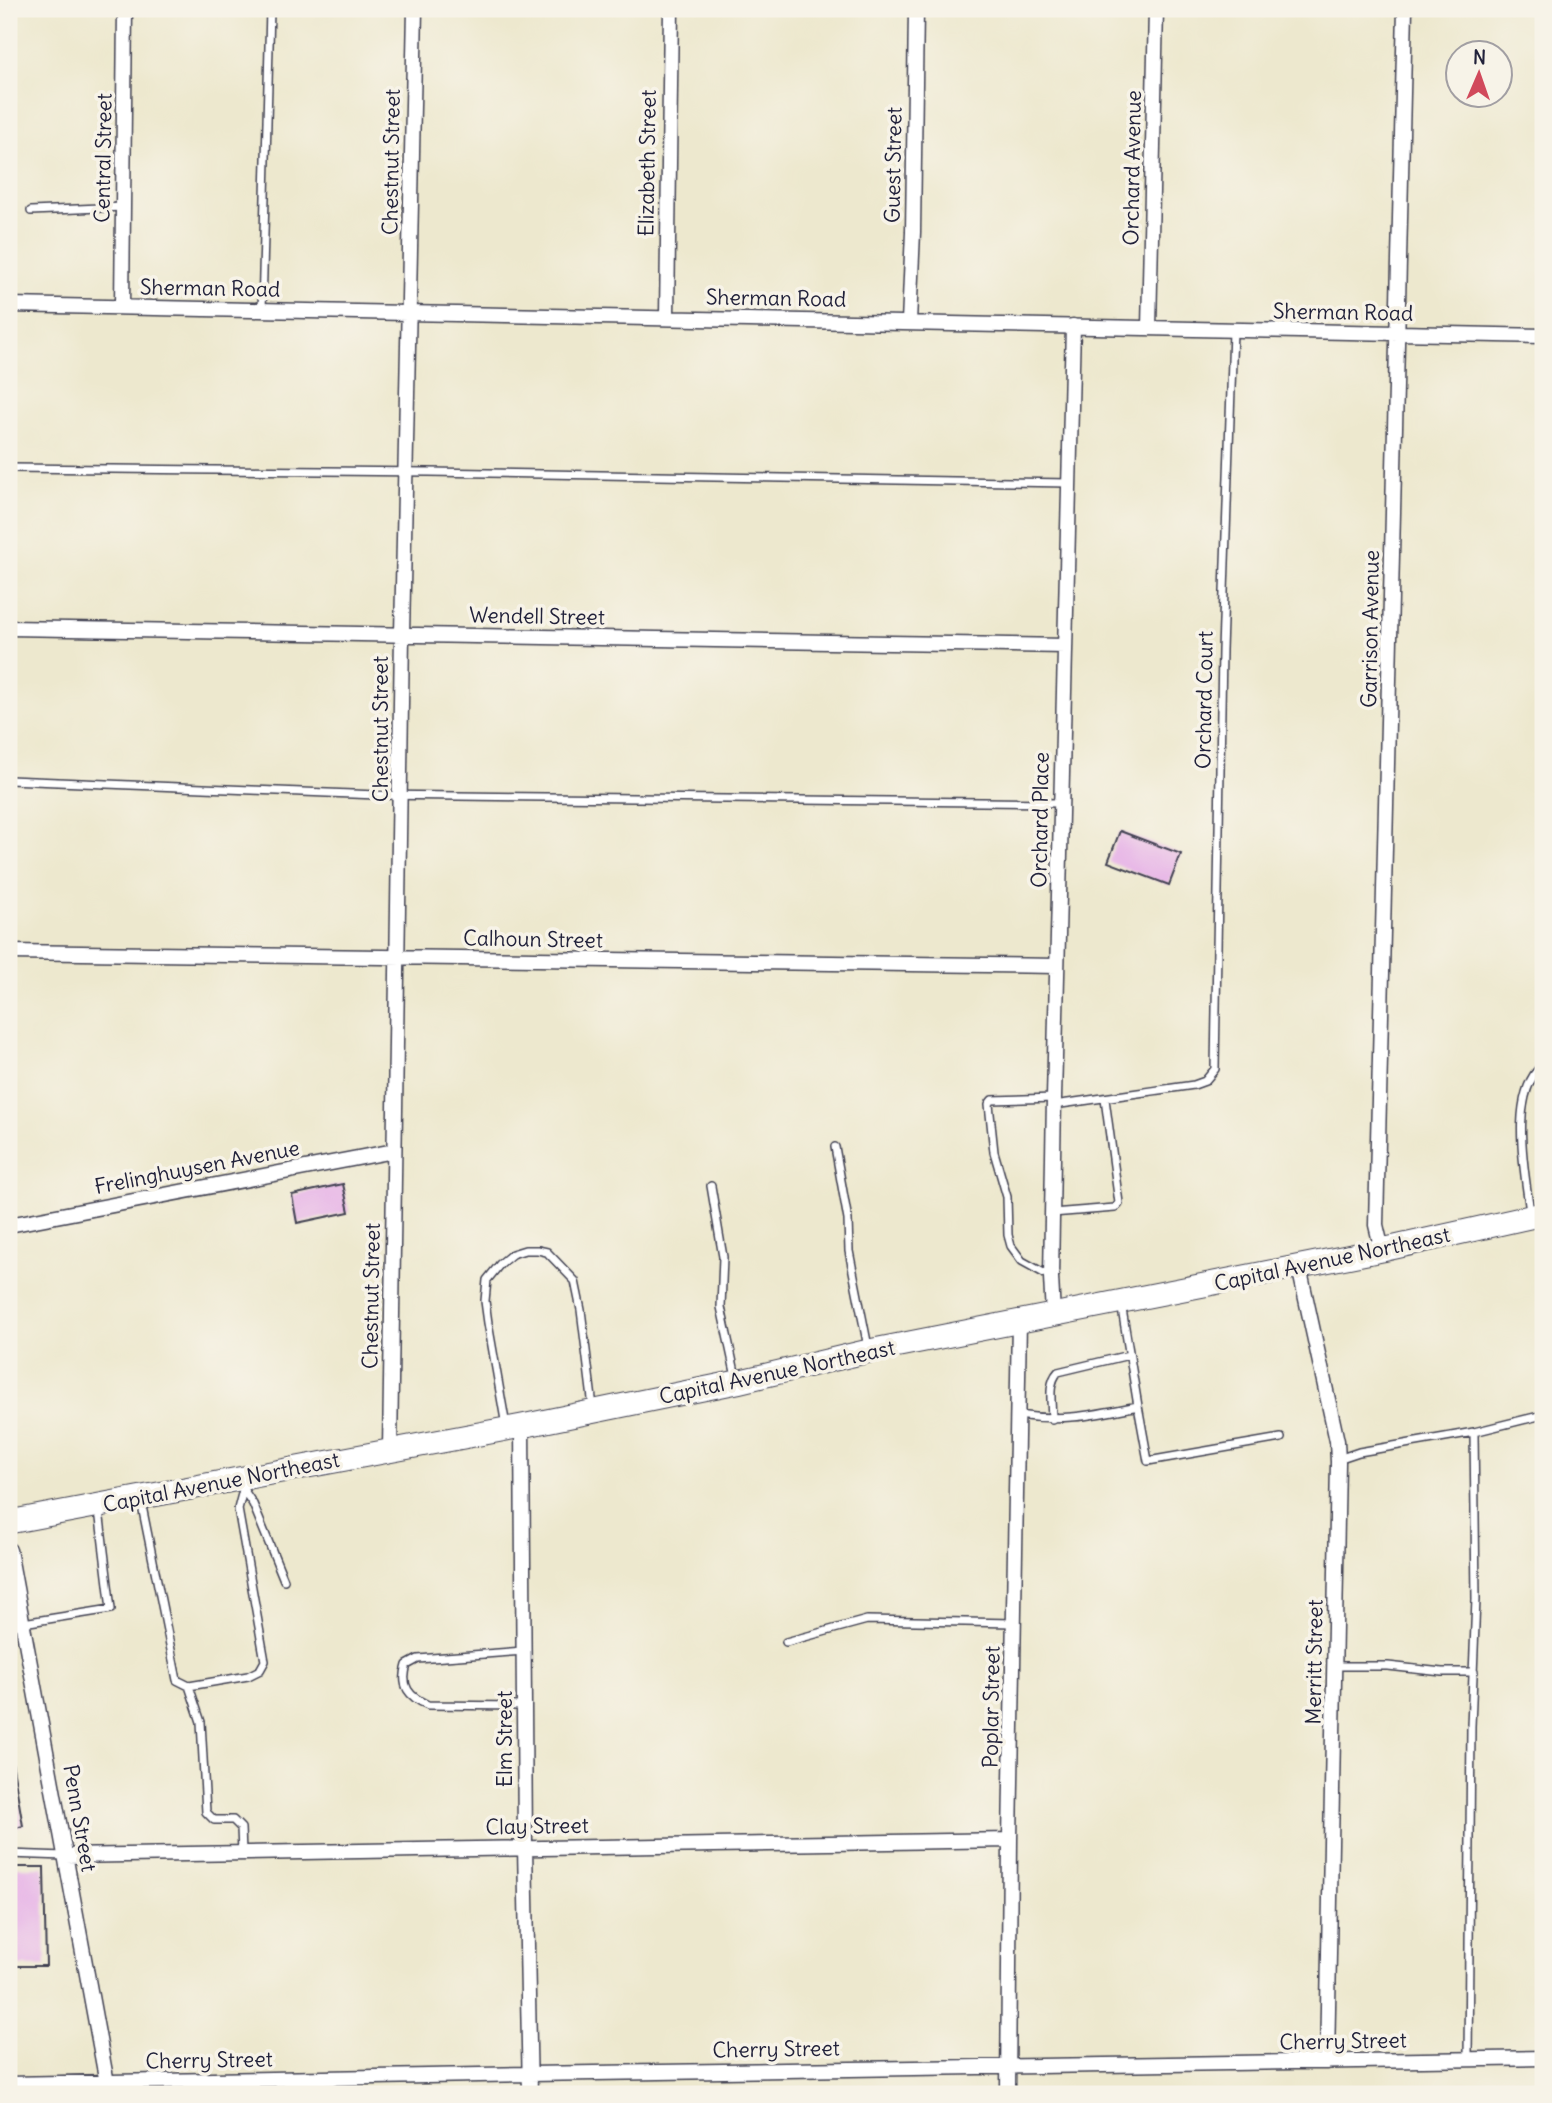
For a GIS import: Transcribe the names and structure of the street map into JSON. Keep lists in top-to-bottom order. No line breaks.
{"streets":{"main road":["Capital Avenue Northeast"],"street":["Central Street","Chestnut Street","Elizabeth Street","Guest Street","Orchard Avenue","Sherman Road","Wendell Street","Garrison Avenue","Orchard Place","Calhoun Street","Frelinghuysen Avenue","Merritt Street","Poplar Street","Elm Street","Penn Street","Clay Street","Cherry Street"],"lane":["Orchard Court"]},"crossings":[["Central Street","Sherman Road"],["Chestnut Street","Sherman Road"],["Chestnut Street","Wendell Street"],["Chestnut Street","Calhoun Street"],["Chestnut Street","Frelinghuysen Avenue"],["Chestnut Street","Capital Avenue Northeast"],["Elizabeth Street","Sherman Road"],["Guest Street","Sherman Road"],["Orchard Avenue","Sherman Road"],["Sherman Road","Garrison Avenue"],["Sherman Road","Orchard Court"],["Sherman Road","Orchard Place"],["Wendell Street","Orchard Place"],["Garrison Avenue","Capital Avenue Northeast"],["Orchard Place","Calhoun Street"],["Orchard Place","Capital Avenue Northeast"],["Capital Avenue Northeast","Merritt Street"],["Capital Avenue Northeast","Poplar Street"],["Capital Avenue Northeast","Elm Street"],["Merritt Street","Cherry Street"],["Poplar Street","Clay Street"],["Poplar Street","Cherry Street"],["Elm Street","Clay Street"],["Elm Street","Cherry Street"],["Penn Street","Clay Street"],["Penn Street","Cherry Street"]],"north":"top"}
